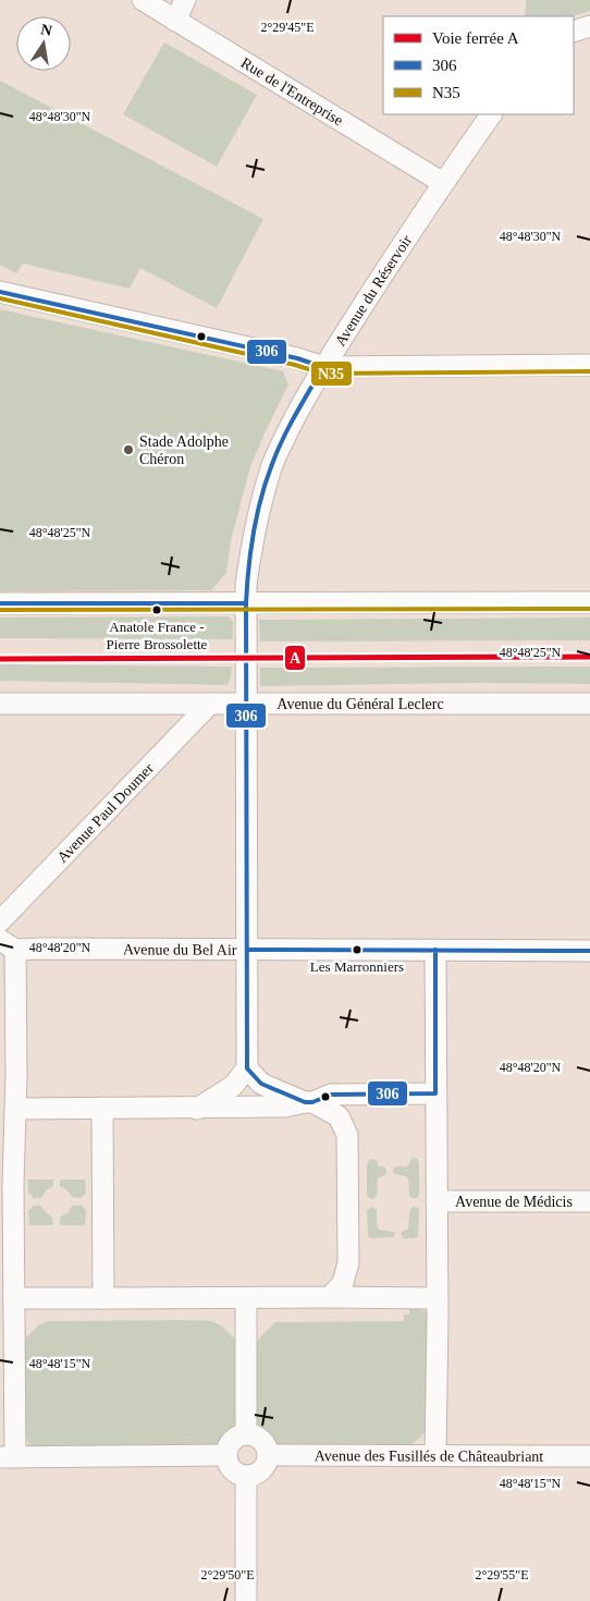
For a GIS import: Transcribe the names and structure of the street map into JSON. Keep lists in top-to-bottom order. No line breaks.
{"streets":{"street":["Rue de l'Entreprise","Avenue du Réservoir","Avenue du Général Leclerc","Avenue Paul Doumer","Avenue du Bel Air","Avenue de Médicis","Avenue des Fusillés de Châteaubriant"]},"crossings":[["Rue de l'Entreprise","Avenue du Réservoir"],["Avenue du Réservoir","Avenue du Général Leclerc"],["Avenue du Réservoir","Avenue du Bel Air"],["Avenue du Général Leclerc","Avenue Paul Doumer"]],"places":["Stade Adolphe Chéron","Anatole France - Pierre Brossolette","Les Marronniers"],"lines":["transit line 306","transit line N35","rail line A"],"legend":["Voie ferrée A","306","N35"],"north":"top","coordinates":["2°29'45\"E","48°48'30\"N","48°48'25\"N","48°48'20\"N","48°48'15\"N","2°29'50\"E","2°29'55\"E"]}
